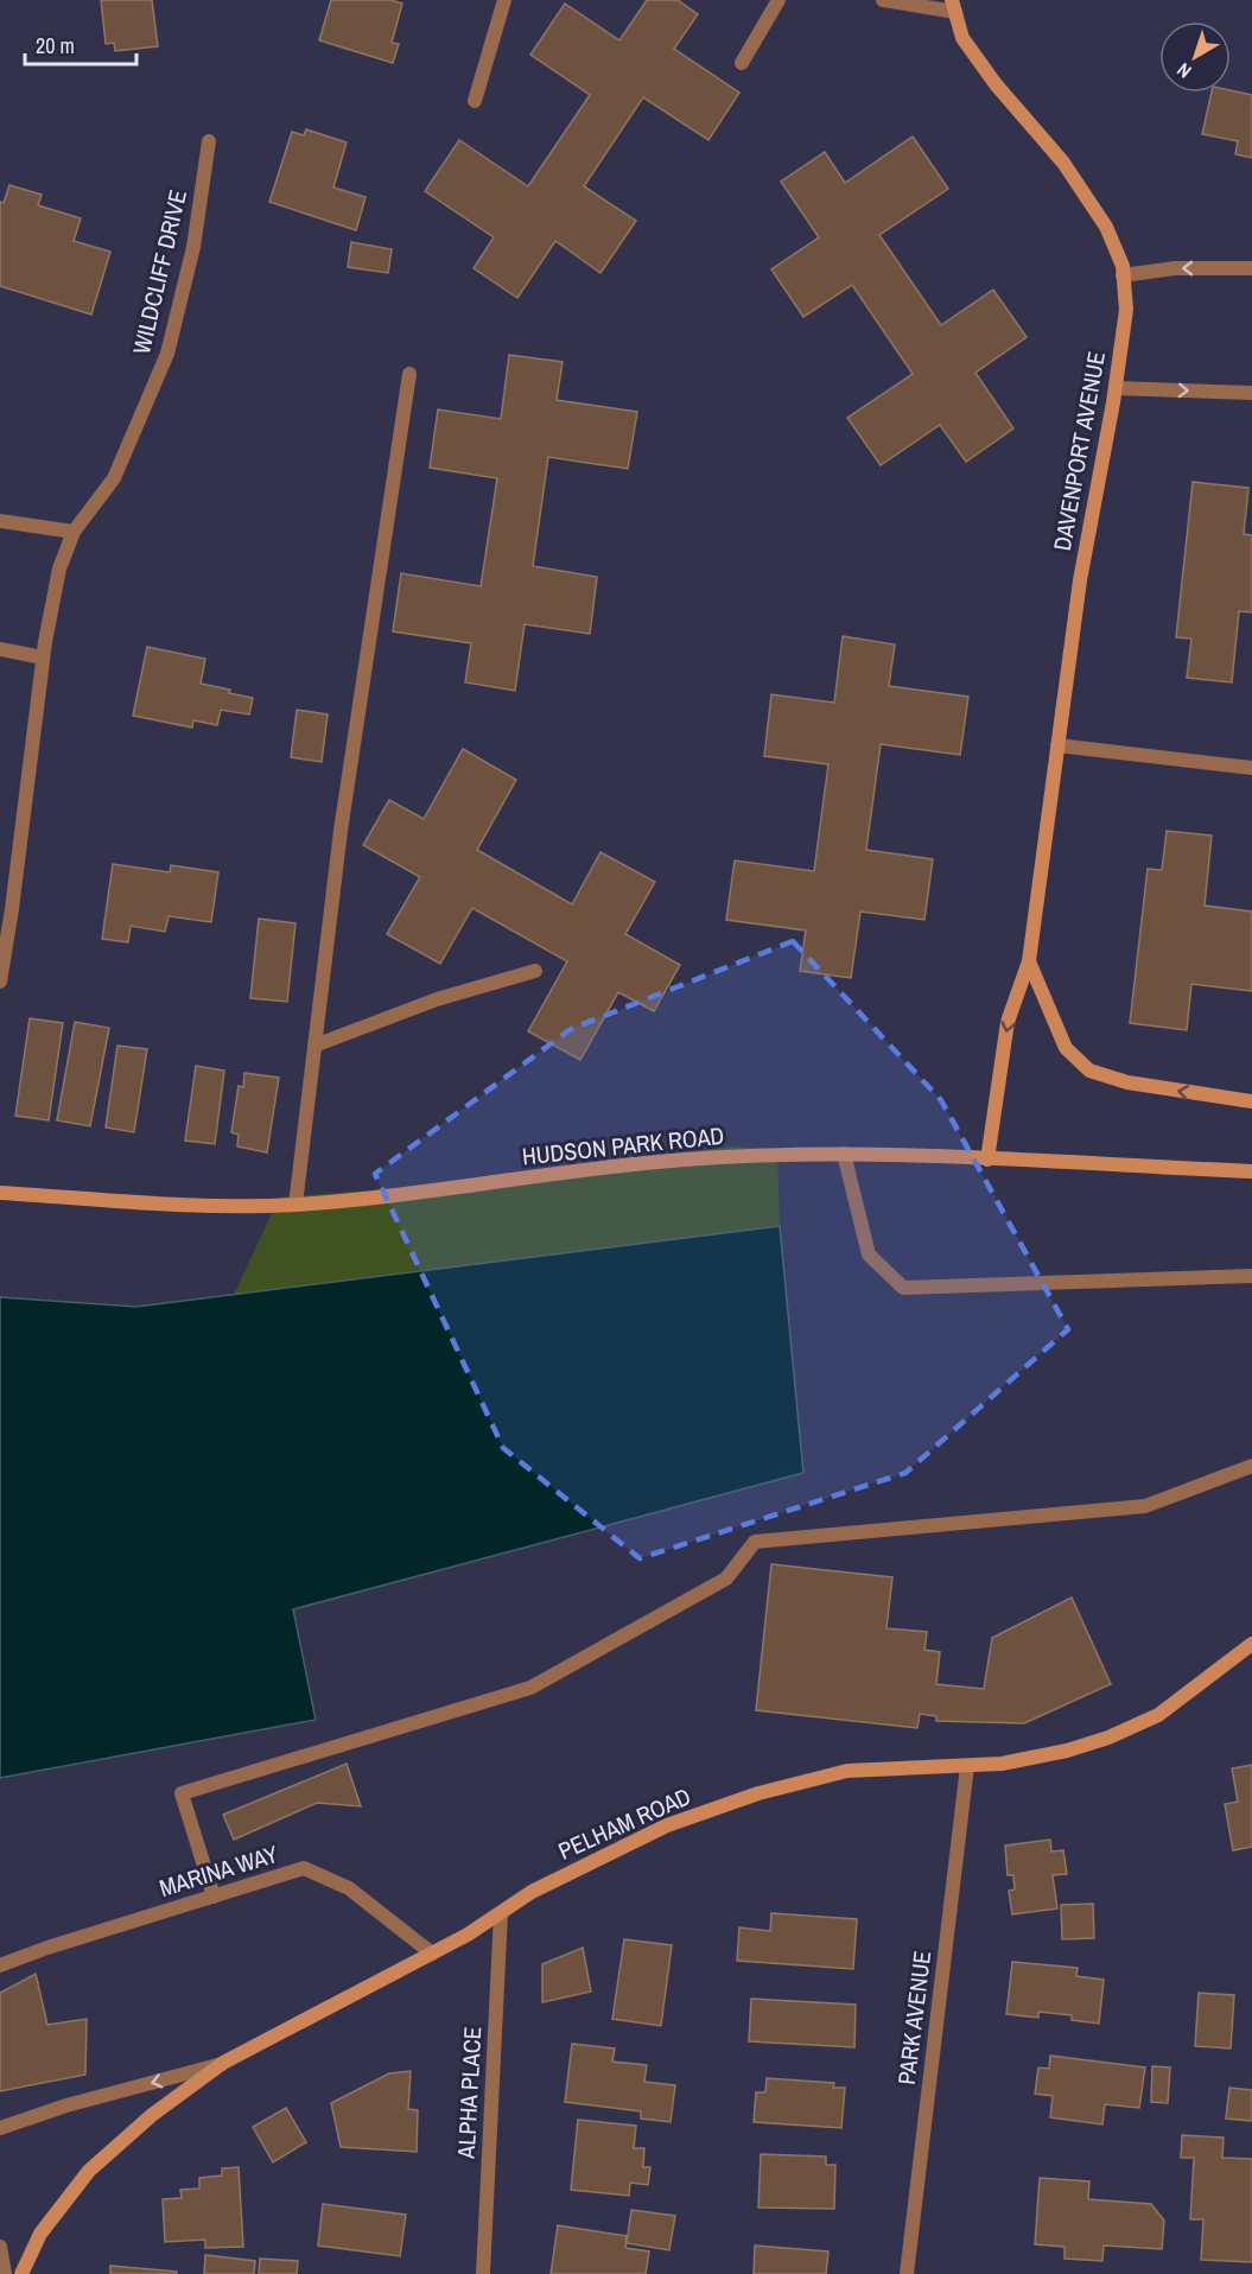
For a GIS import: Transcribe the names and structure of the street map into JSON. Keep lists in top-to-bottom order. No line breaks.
{"streets":{"street":["WILDCLIFF DRIVE","DAVENPORT AVENUE","HUDSON PARK ROAD","PELHAM ROAD","MARINA WAY","PARK AVENUE","ALPHA PLACE"]},"crossings":[["DAVENPORT AVENUE","HUDSON PARK ROAD"],["PELHAM ROAD","MARINA WAY"],["PELHAM ROAD","PARK AVENUE"],["PELHAM ROAD","ALPHA PLACE"]],"scale_bar":"20 m","north":"bottom left"}
